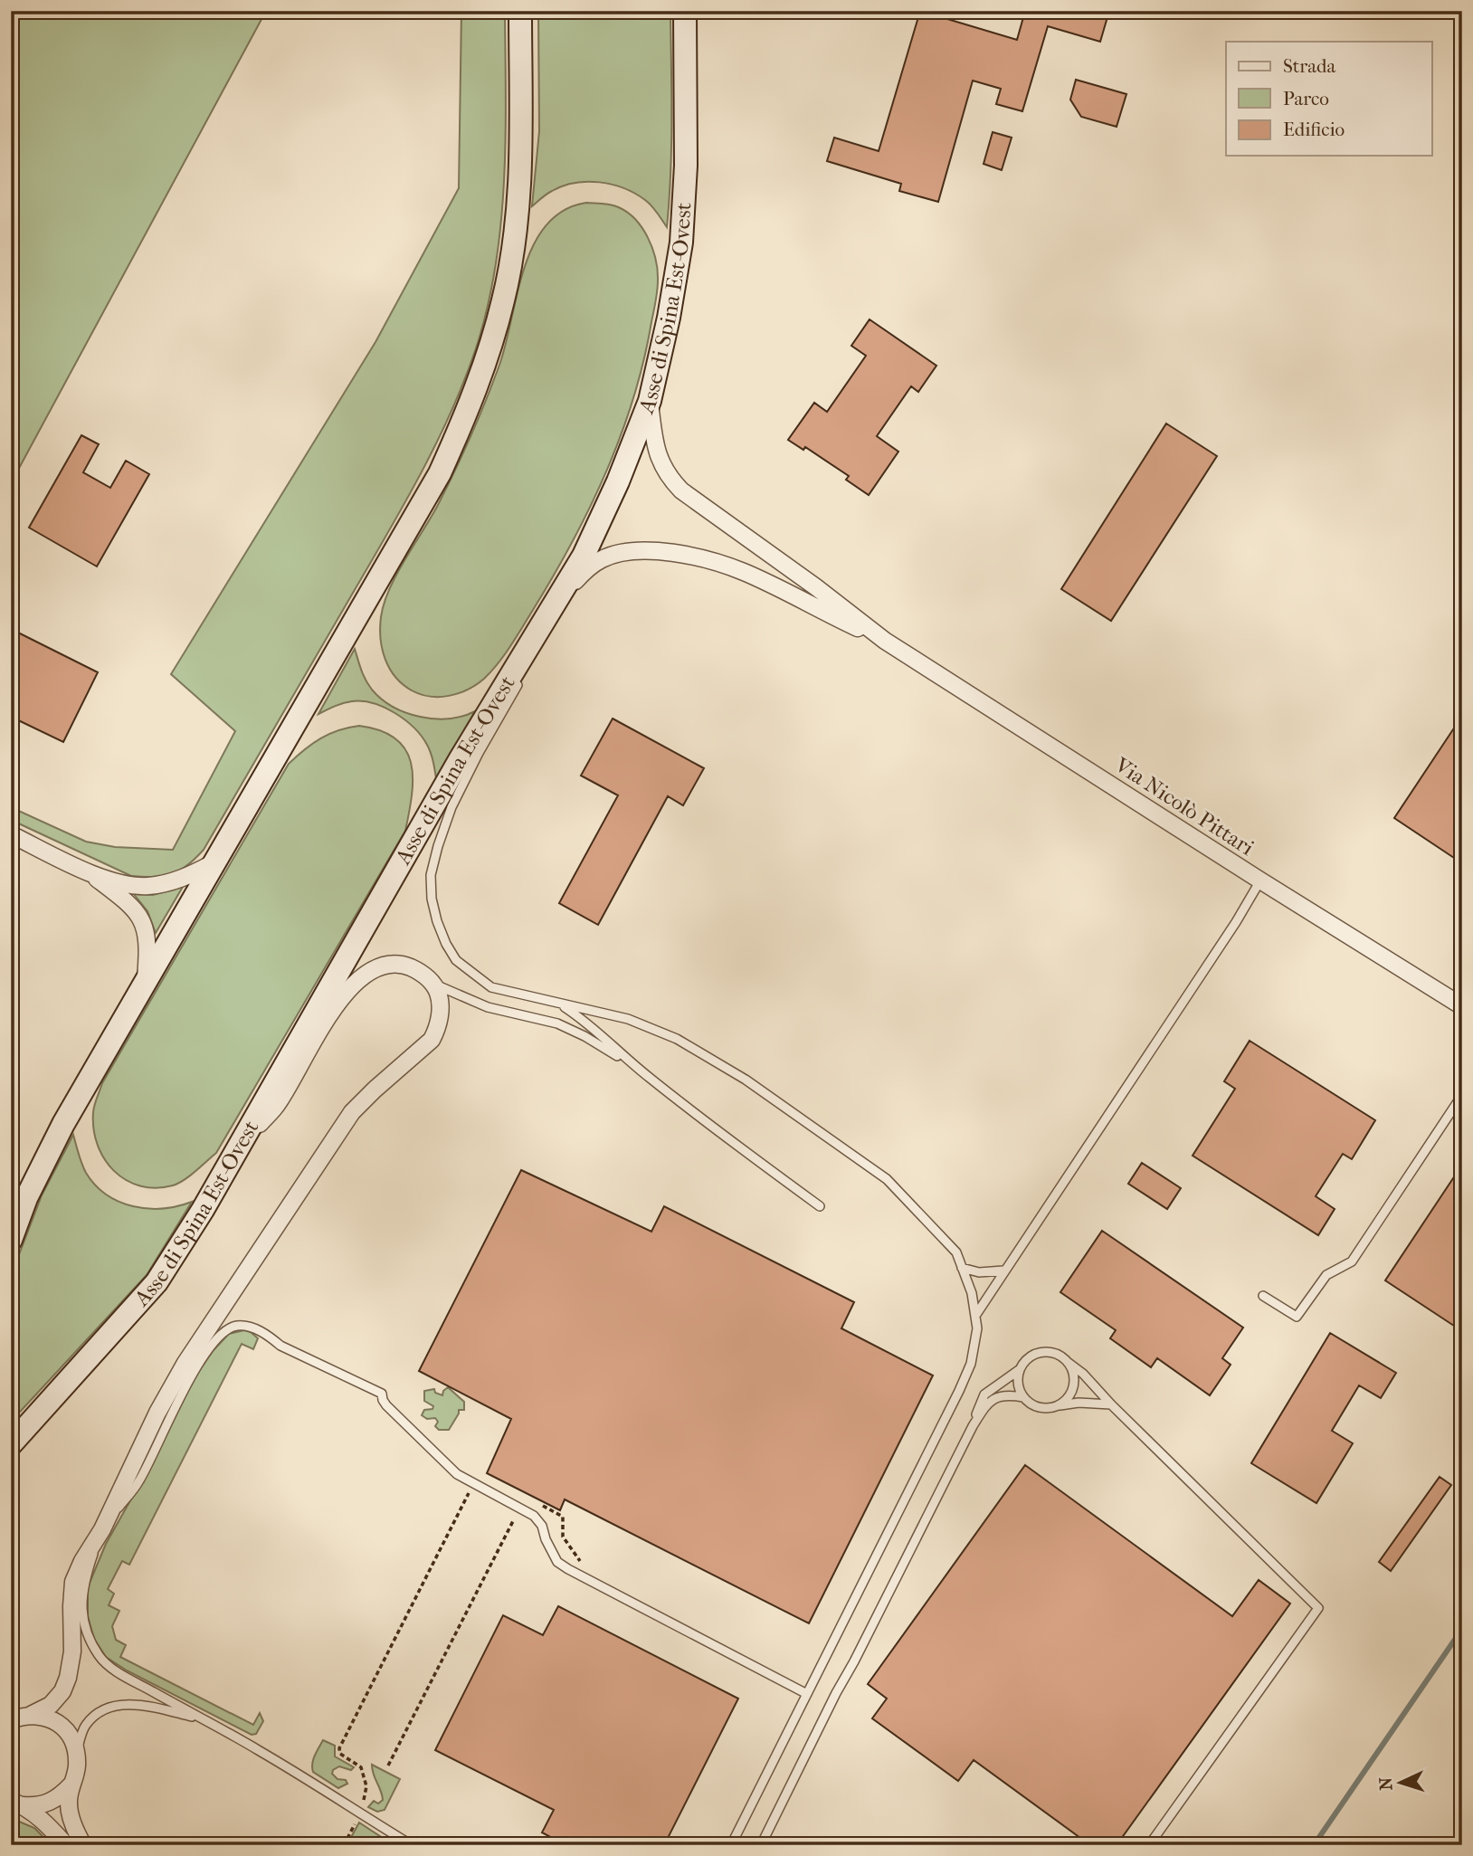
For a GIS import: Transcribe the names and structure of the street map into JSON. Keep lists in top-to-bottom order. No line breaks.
{"streets":{"main road":["Asse di Spina Est-Ovest"],"street":["Via Nicolò Pittari"]},"legend":["Strada","Parco","Edificio"],"north":"left"}
